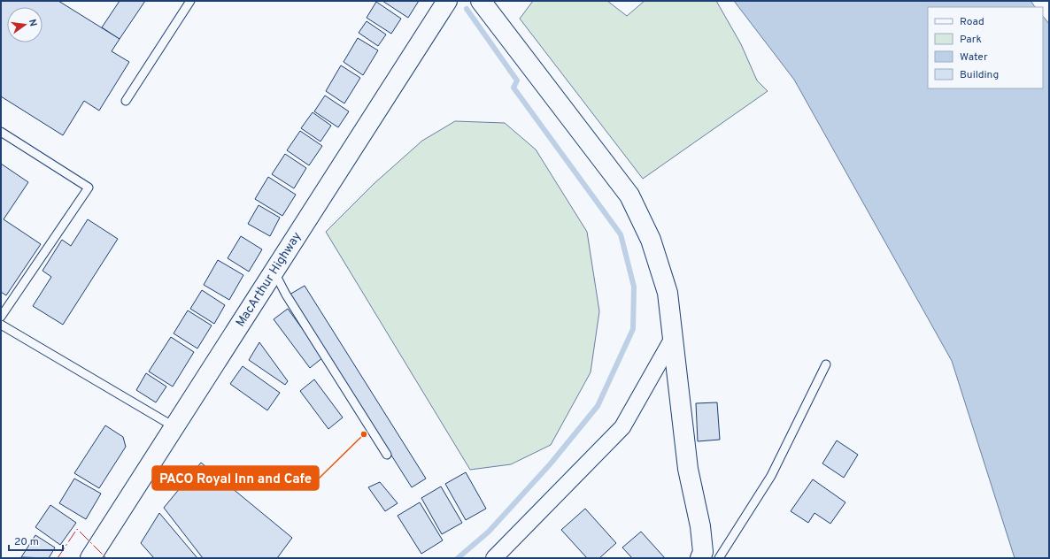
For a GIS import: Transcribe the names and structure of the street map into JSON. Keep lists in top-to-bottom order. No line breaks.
{"streets":{"main road":["MacArthur Highway"]},"places":["PACO Royal Inn and Cafe"],"legend":["Road","Park","Water","Building"],"scale_bar":"20 m","north":"right"}
